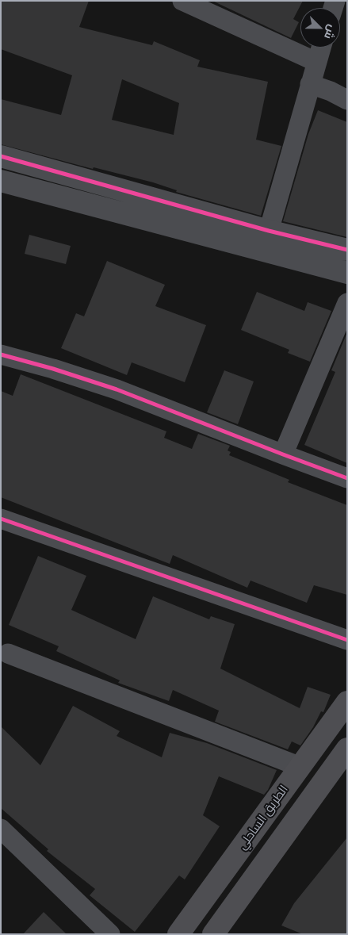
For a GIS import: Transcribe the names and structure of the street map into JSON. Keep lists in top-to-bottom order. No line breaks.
{"streets":{"highway":["الطريق الساحلي"]},"north":"bottom right"}
